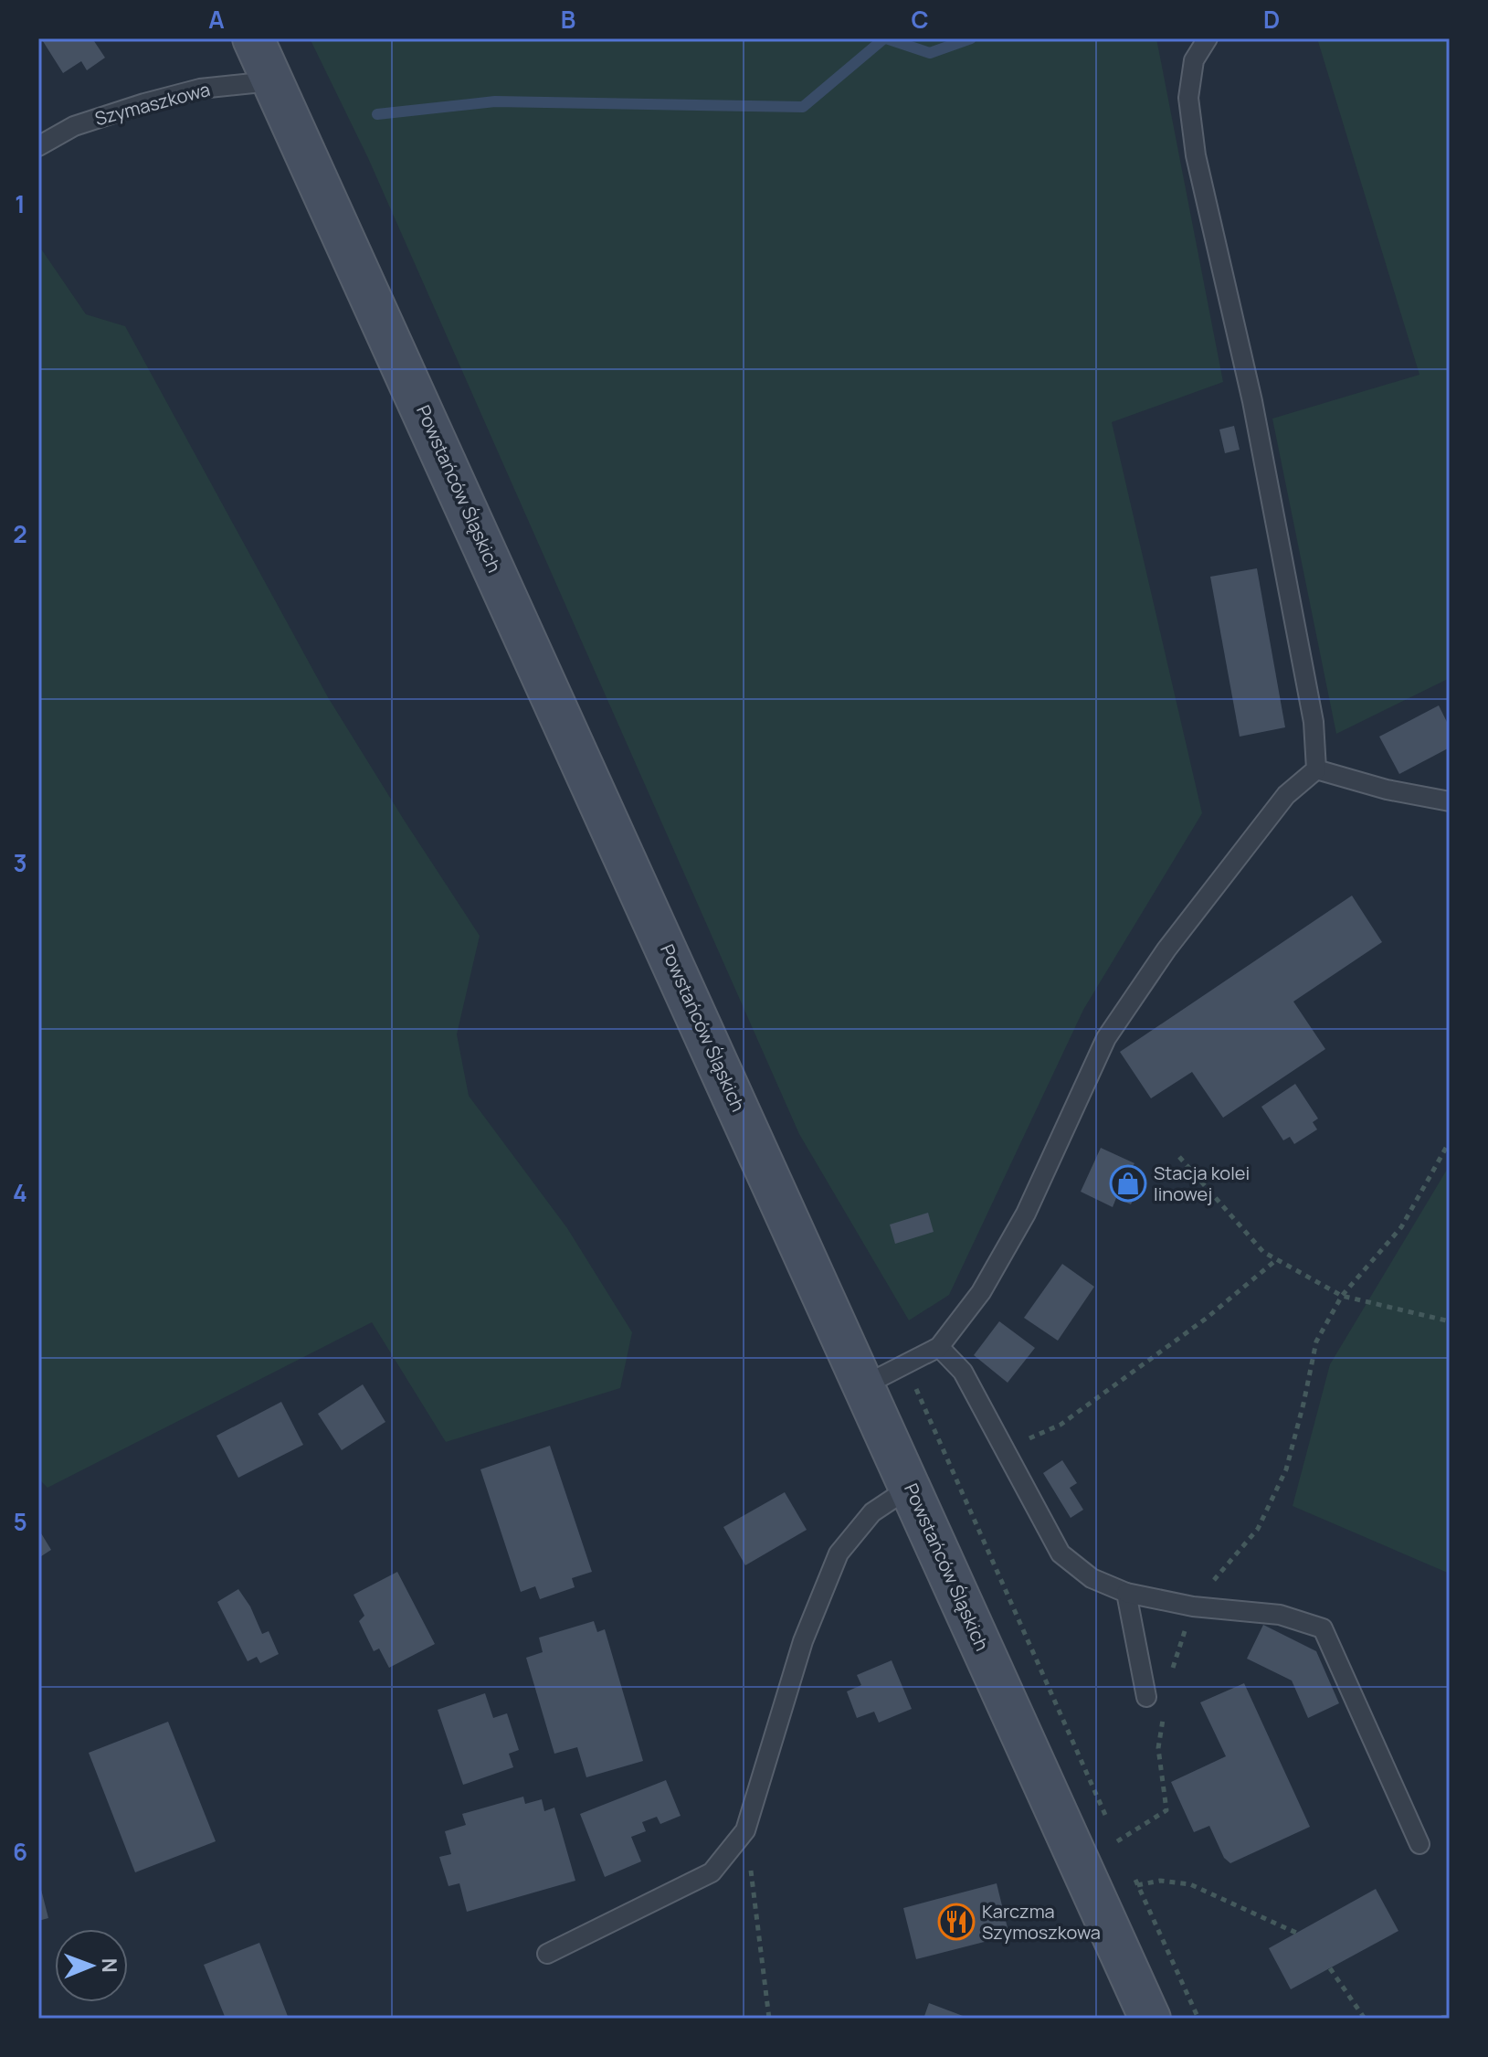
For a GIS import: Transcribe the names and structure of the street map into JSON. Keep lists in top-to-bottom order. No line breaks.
{"streets":{"street":["Powstańców Śląskich"],"lane":["Szymaszkowa"]},"crossings":[["Szymaszkowa","Powstańców Śląskich"]],"places":{"shop":["Stacja kolei linowej"],"restaurant":["Karczma Szymoszkowa"]},"north":"right","grid":{"columns":["A","B","C","D"],"rows":["1","2","3","4","5","6"]}}
